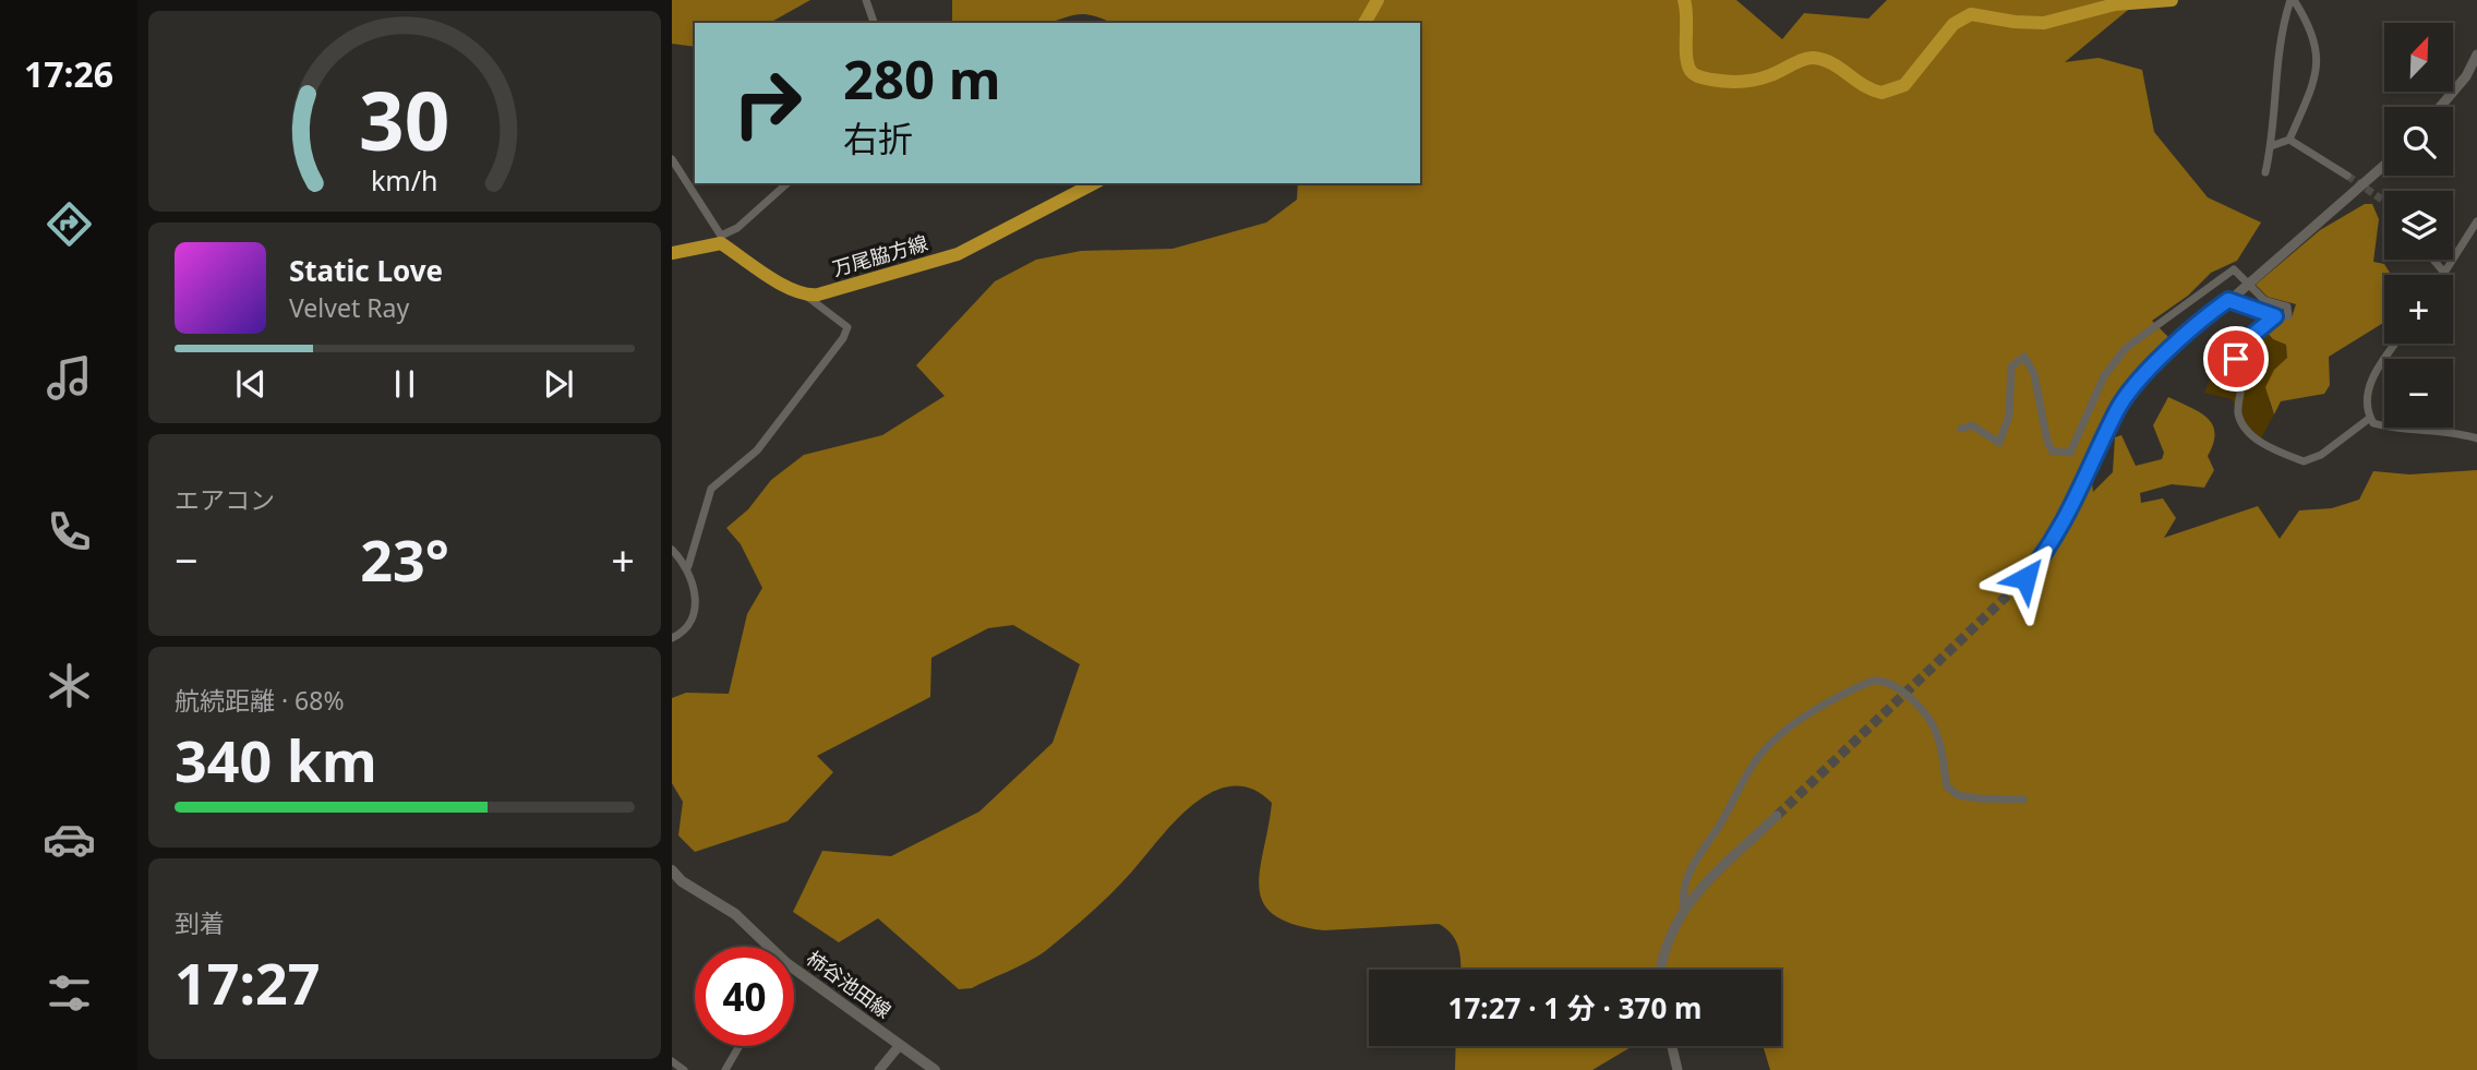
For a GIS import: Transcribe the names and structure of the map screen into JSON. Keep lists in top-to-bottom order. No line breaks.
{"streets":{"main road":["万尾脇方線","柿谷池田線"]},"north":"top right","page":{"tabs":"17:26","map_buttons":["+","−"],"turn":["280 m","右折"],"song":["Static Love","Velvet Ray"],"tile":["エアコン",["航続距離 · 68%","340 km"],["到着","17:27"]],"heat":["−","23°","+"],"limit":"40","trip":"17:27 · 1 分 · 370 m","gauge":["30","km/h"]}}
